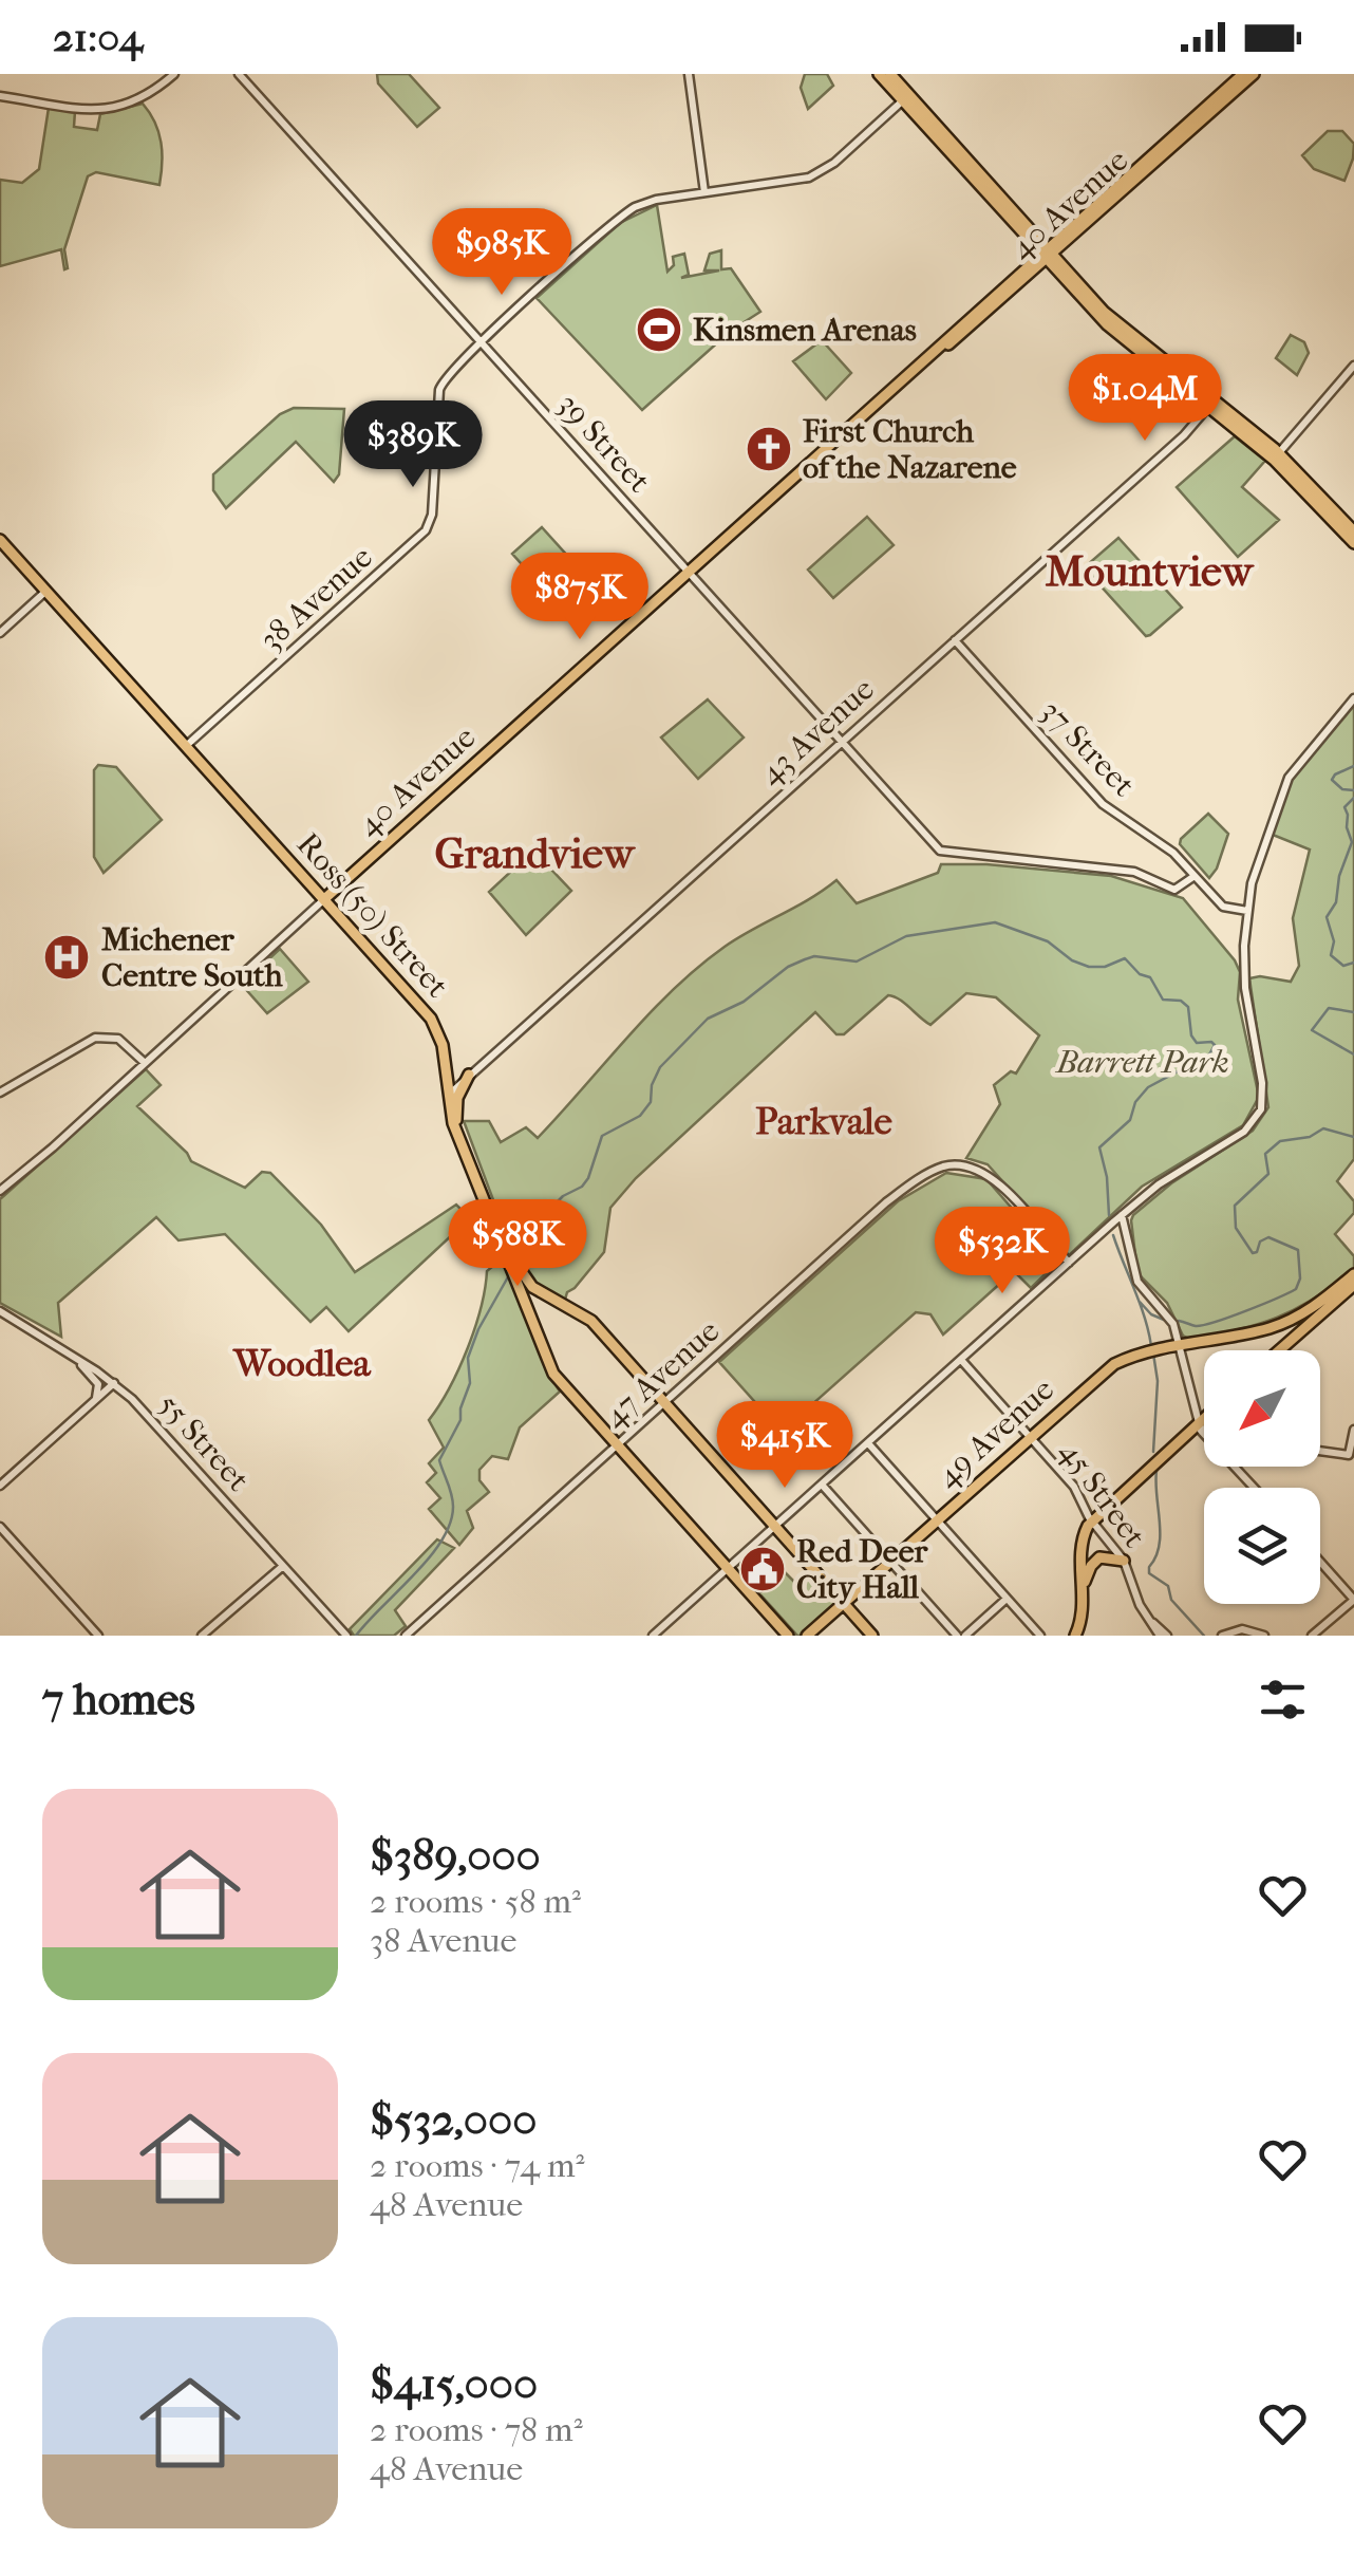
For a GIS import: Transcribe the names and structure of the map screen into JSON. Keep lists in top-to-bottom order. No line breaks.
{"streets":{"main road":["40 Avenue","Ross (50) Street","49 Avenue"],"street":["39 Street","38 Avenue","43 Avenue","37 Street","47 Avenue","55 Street","45 Street"]},"crossings":[["40 Avenue","39 Street"],["40 Avenue","Ross (50) Street"],["39 Street","38 Avenue"],["39 Street","43 Avenue"],["39 Street","37 Street"],["38 Avenue","Ross (50) Street"],["43 Avenue","37 Street"],["43 Avenue","Ross (50) Street"],["Ross (50) Street","47 Avenue"],["49 Avenue","45 Street"]],"districts":["Mountview","Grandview","Parkvale","Woodlea"],"parks":["Barrett Park"],"places":{"sports":["Kinsmen Arenas"],"church":["First Church of the Nazarene"],"hospital":["Michener Centre South"],"public building":["Red Deer City Hall"]},"north":"bottom left","page":{"status":"21:04","price":["$985K","$1.04M","$389K","$875K","$588K","$532K","$415K"],"heading":"7 homes","list":[{"name":"$389,000","note":"2 rooms · 58 m² · 38 Avenue"},{"name":"$532,000","note":"2 rooms · 74 m² · 48 Avenue"},{"name":"$415,000","note":"2 rooms · 78 m² · 48 Avenue"}]}}
